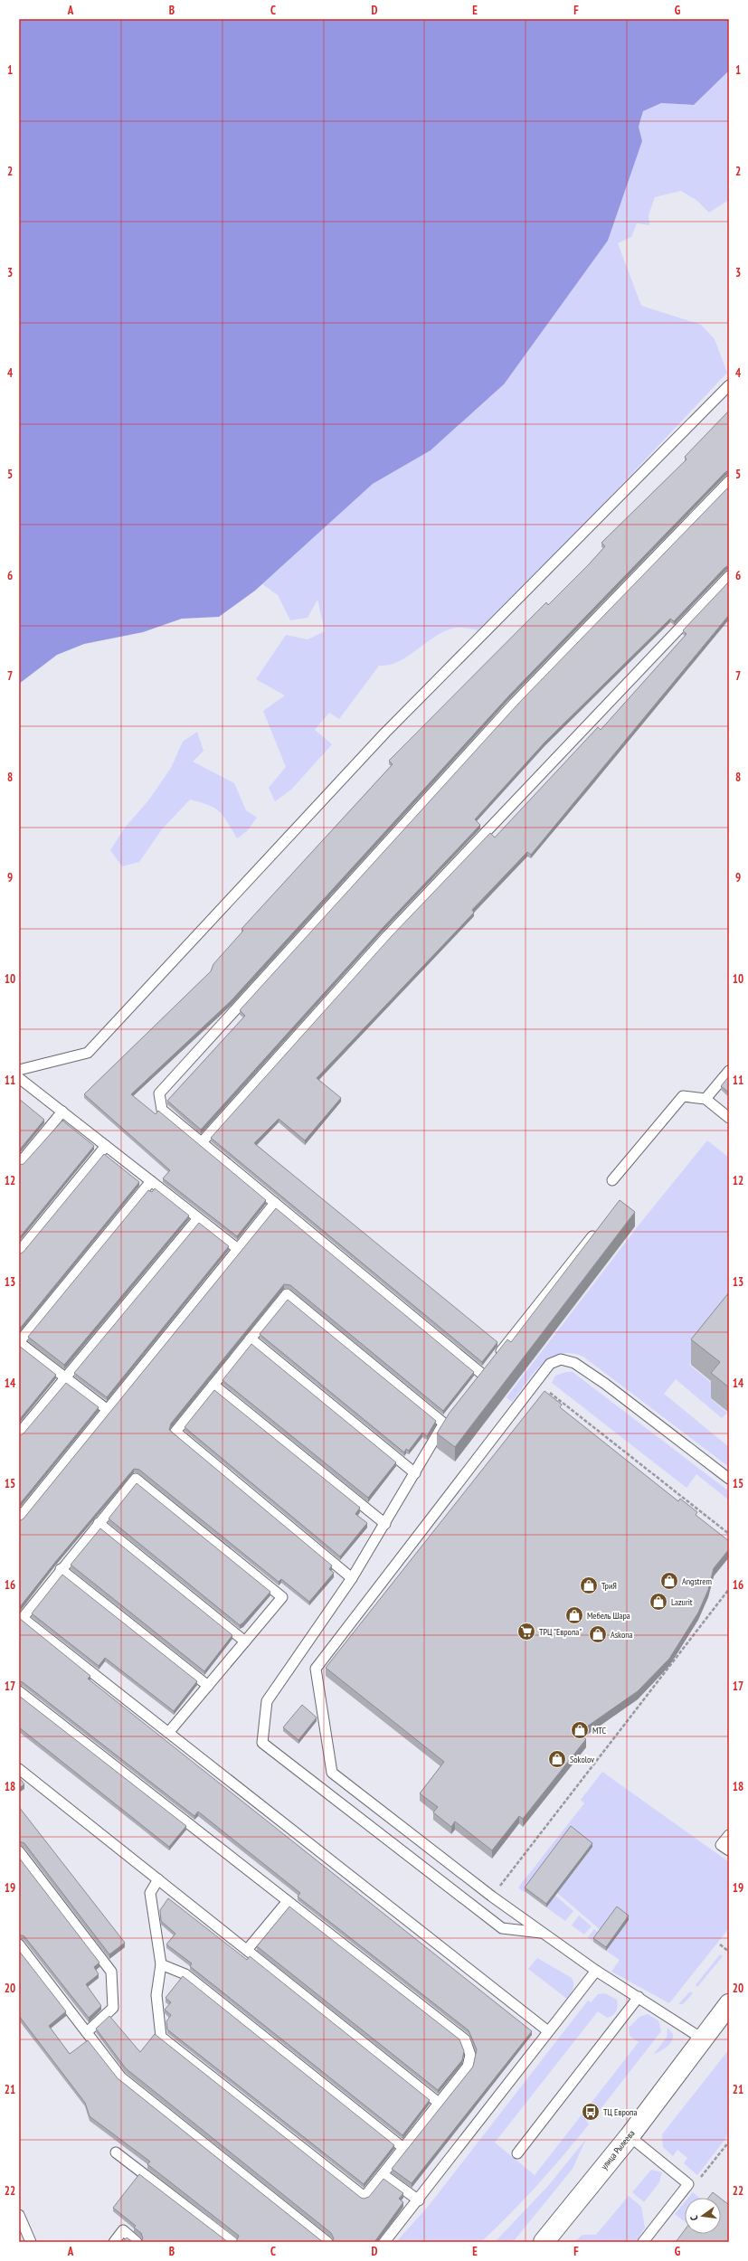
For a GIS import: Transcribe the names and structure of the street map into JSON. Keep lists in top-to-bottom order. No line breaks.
{"streets":{"main road":["улица Рылеева"]},"places":{"shop":["Angstrem","ТриЯ","Lazurit","Мебель Шара","Askona","МТС","Sokolov"],"supermarket":["ТРЦ \"Европа\""],"bus stop":["ТЦ Европа"]},"north":"left","grid":{"columns":["A","B","C","D","E","F","G"],"rows":["1","2","3","4","5","6","7","8","9","10","11","12","13","14","15","16","17","18","19","20","21","22"]}}
